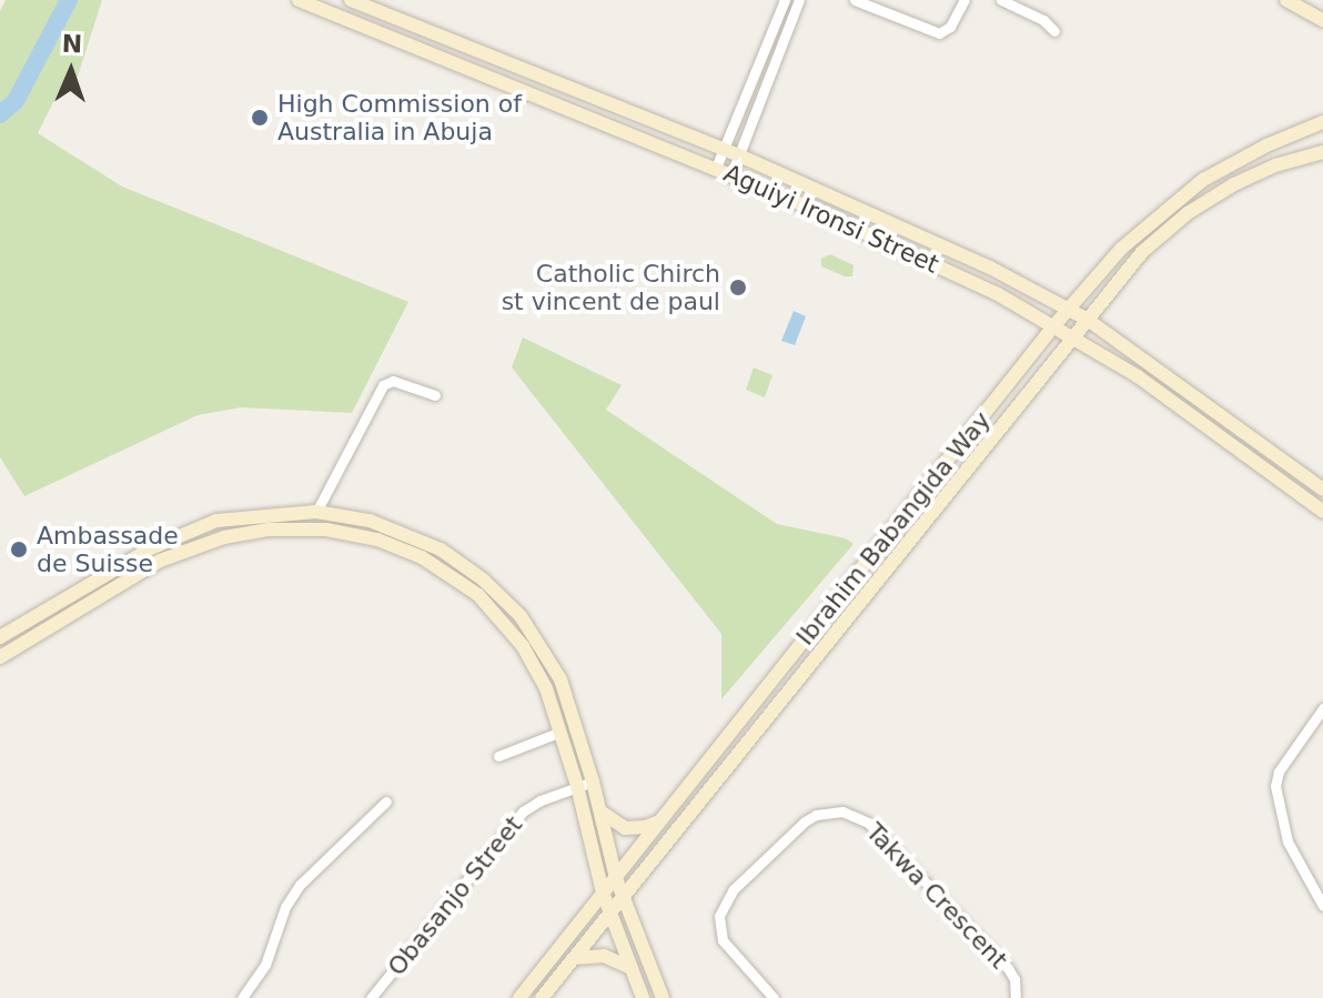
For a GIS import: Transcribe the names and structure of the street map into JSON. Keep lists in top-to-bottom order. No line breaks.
{"streets":{"main road":["Aguiyi Ironsi Street","Ibrahim Babangida Way"],"street":["Obasanjo Street","Takwa Crescent"]},"crossings":[["Aguiyi Ironsi Street","Ibrahim Babangida Way"]],"places":["High Commission of Australia in Abuja","Catholic Chirch st vincent de paul","Ambassade de Suisse"],"north":"top"}
